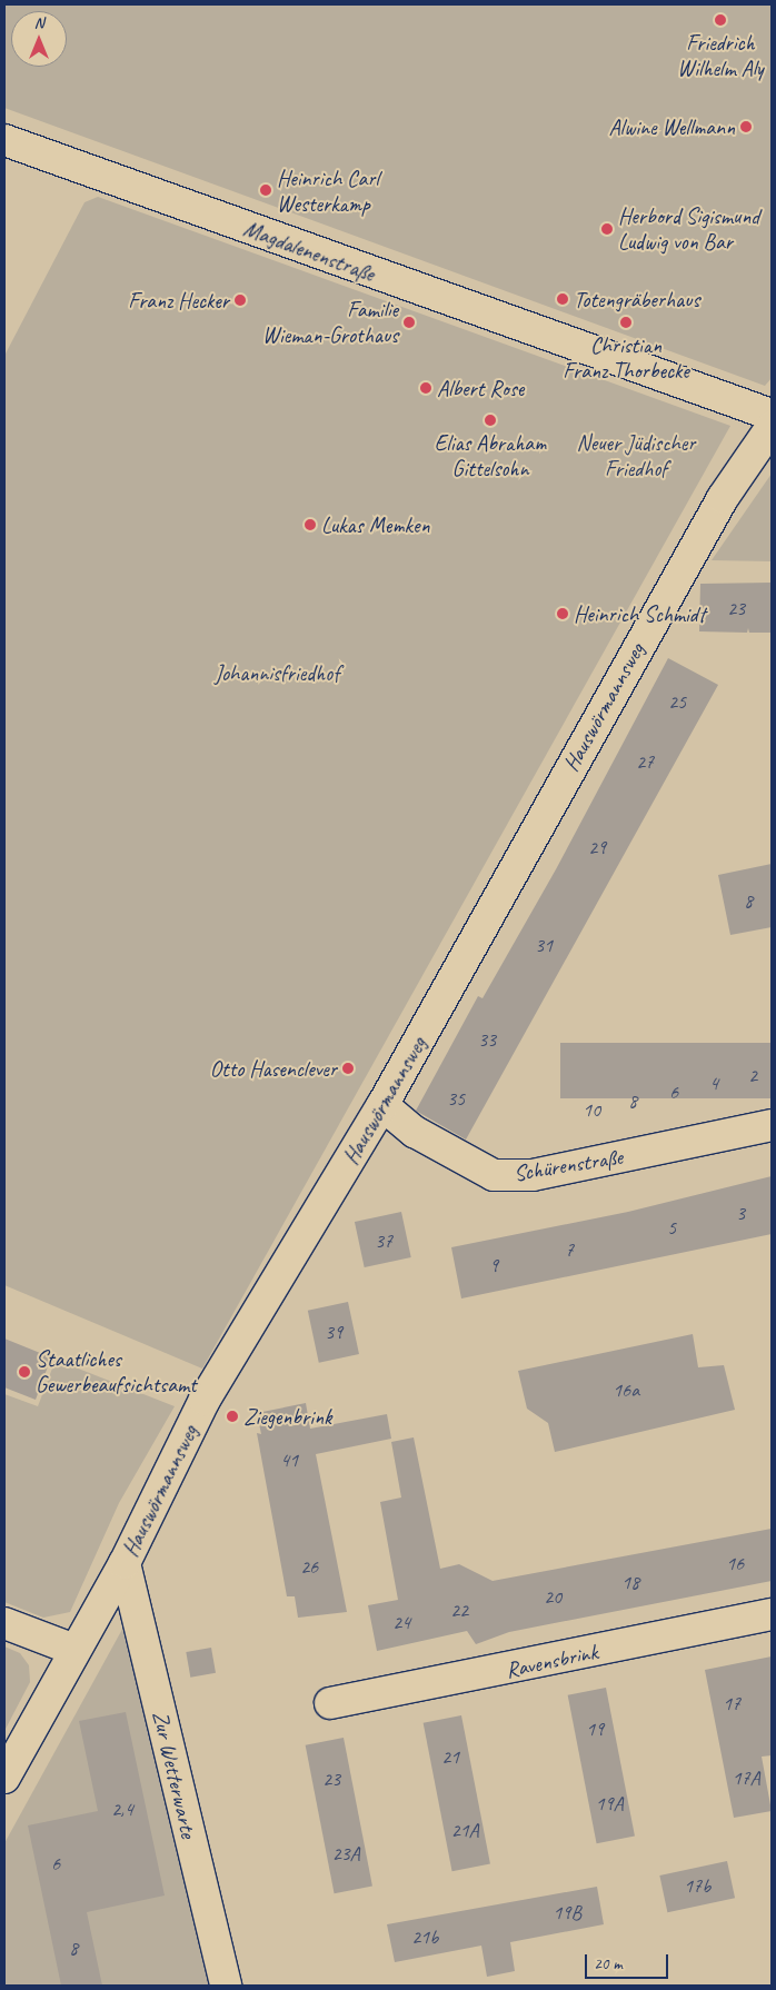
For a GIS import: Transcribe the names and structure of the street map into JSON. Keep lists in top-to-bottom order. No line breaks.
{"streets":{"street":["Magdalenenstraße","Hauswörmannsweg","Schürenstraße","Ravensbrink","Zur Wetterwarte"]},"crossings":[["Hauswörmannsweg","Schürenstraße"],["Hauswörmannsweg","Zur Wetterwarte"]],"parks":["Neuer Jüdischer Friedhof","Johannisfriedhof"],"places":["Friedrich Wilhelm Aly","Alwine Wellmann","Heinrich Carl Westerkamp","Herbord Sigismund Ludwig von Bar","Totengräberhaus","Franz Hecker","Familie Wieman-Grothaus","Christian Franz Thorbecke","Albert Rose","Elias Abraham Gittelsohn","Lukas Memken","Heinrich Schmidt","Otto Hasenclever","Staatliches Gewerbeaufsichtsamt","Ziegenbrink"],"house_numbers":["23","25","27","29","8","31","33","2","4","6","35","8","10","3","5","37","7","9","39","16a","41","16","26","18","20","22","24","17","19","21","17A","23","19A","2,4","21A","23A","6","17b","19B","21b","8"],"scale_bar":"20 m","north":"top"}
